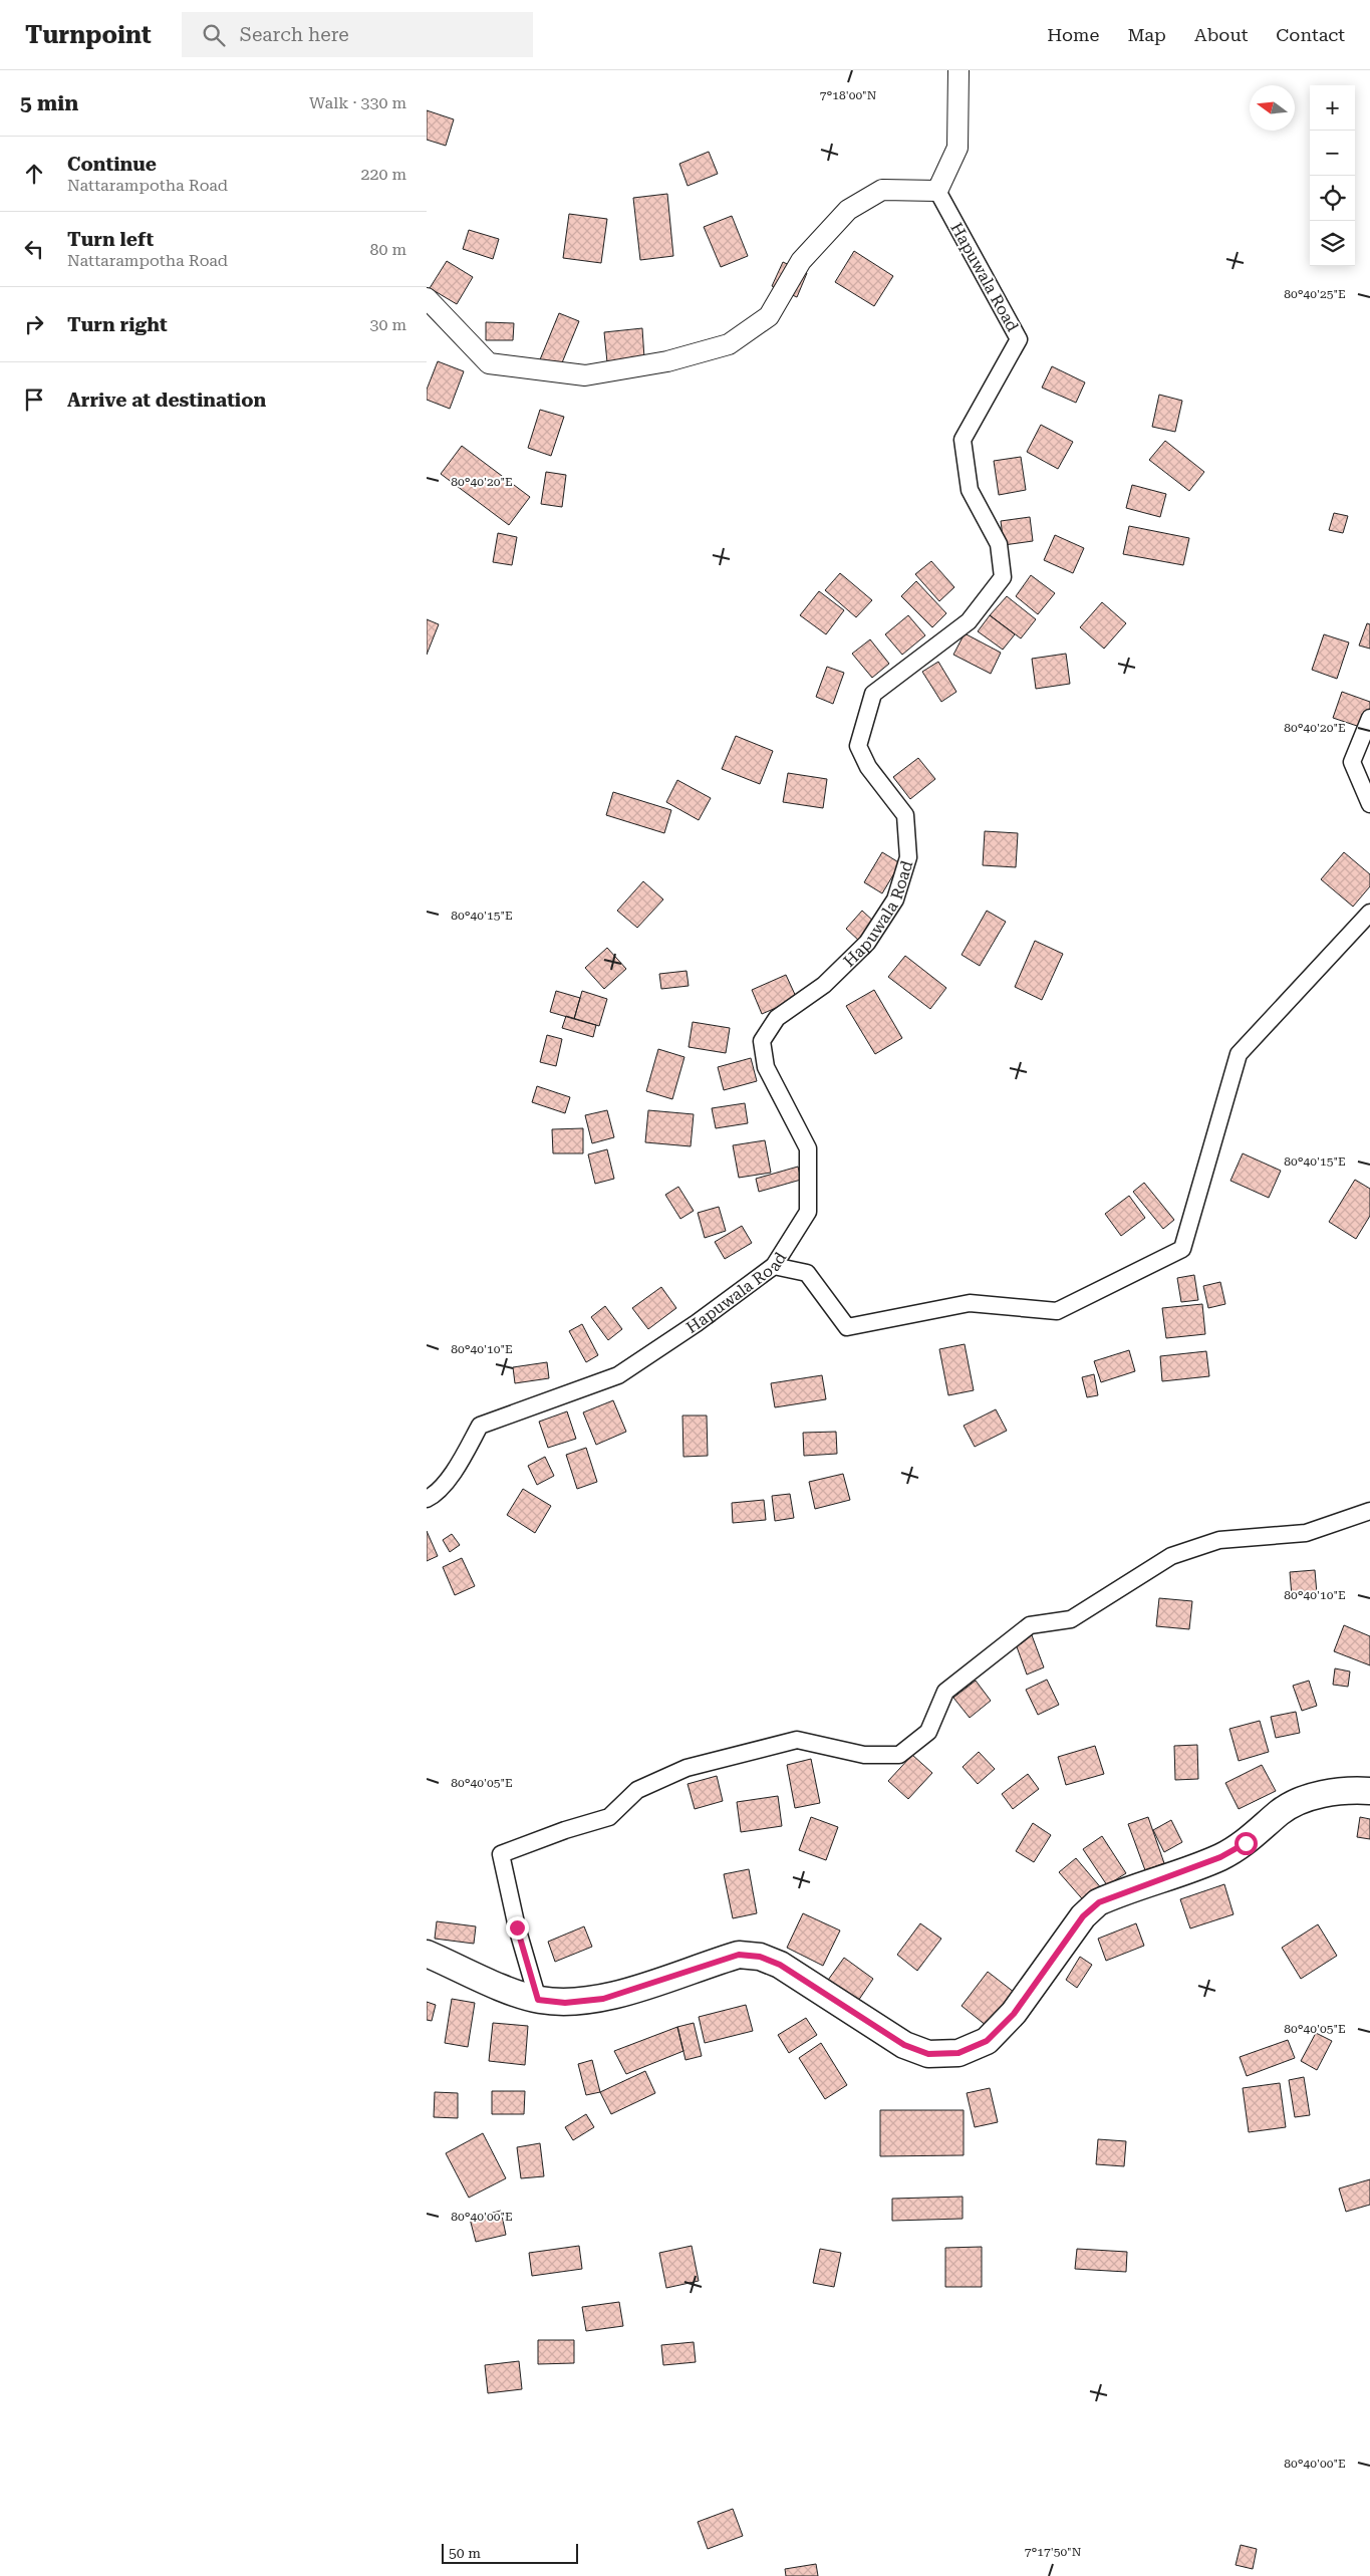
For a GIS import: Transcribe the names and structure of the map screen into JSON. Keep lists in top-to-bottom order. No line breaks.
{"streets":{"street":["Hapuwala Road"]},"scale_bar":"50 m","north":"left","page":{"header":"Turnpoint","search":"Search here","nav":["Home","Map","About","Contact"],"heading":["5 min","Walk · 330 m"],"map_buttons":["+","−"],"list":[["Continue","Nattarampotha Road","220 m"],["Turn left","Nattarampotha Road","80 m"],["Turn right","30 m"],"Arrive at destination"],"scale":"50 m"},"coordinates":["7°18'00\"N","80°40'25\"E","80°40'20\"E","80°40'15\"E","80°40'10\"E","80°40'05\"E","80°40'00\"E","7°17'50\"N"]}
